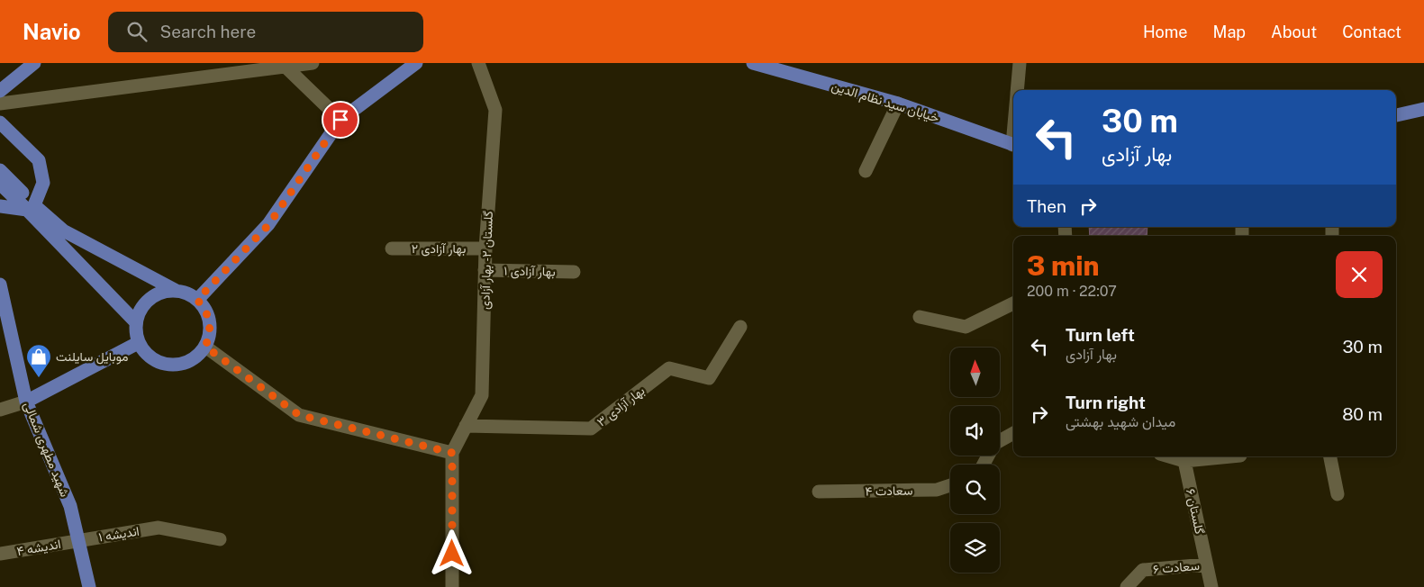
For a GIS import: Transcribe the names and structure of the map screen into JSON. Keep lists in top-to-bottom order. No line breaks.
{"streets":{"main road":["خیابان سید نظام الدین","شهید مطهری شمالی"],"street":["بهار آزادی ۲","گلستان ۲ - بهار آزادی","بهار آزادی ۱","بهار آزادی ۳","سعادت ۴","گلستان ۶","اندیشه ۱","اندیشه ۴","سعادت ۶"]},"crossings":[["بهار آزادی ۲","گلستان ۲ - بهار آزادی"],["گلستان ۲ - بهار آزادی","بهار آزادی ۱"],["گلستان ۲ - بهار آزادی","بهار آزادی ۳"],["شهید مطهری شمالی","اندیشه ۱"],["شهید مطهری شمالی","اندیشه ۴"],["گلستان ۶","سعادت ۶"],["اندیشه ۱","اندیشه ۴"]],"places":{"shop":["موبایل سایلنت"]},"north":"top","page":{"header":"Navio","search":"Search here","nav":["Home","Map","About","Contact"],"turn":["30 m","بهار آزادی"],"then":"Then","heading":["3 min","200 m · 22:07"],"list":[{"name":"Turn left","note":"بهار آزادی","value":"30 m"},{"name":"Turn right","note":"میدان شهید بهشتی","value":"80 m"}]}}
